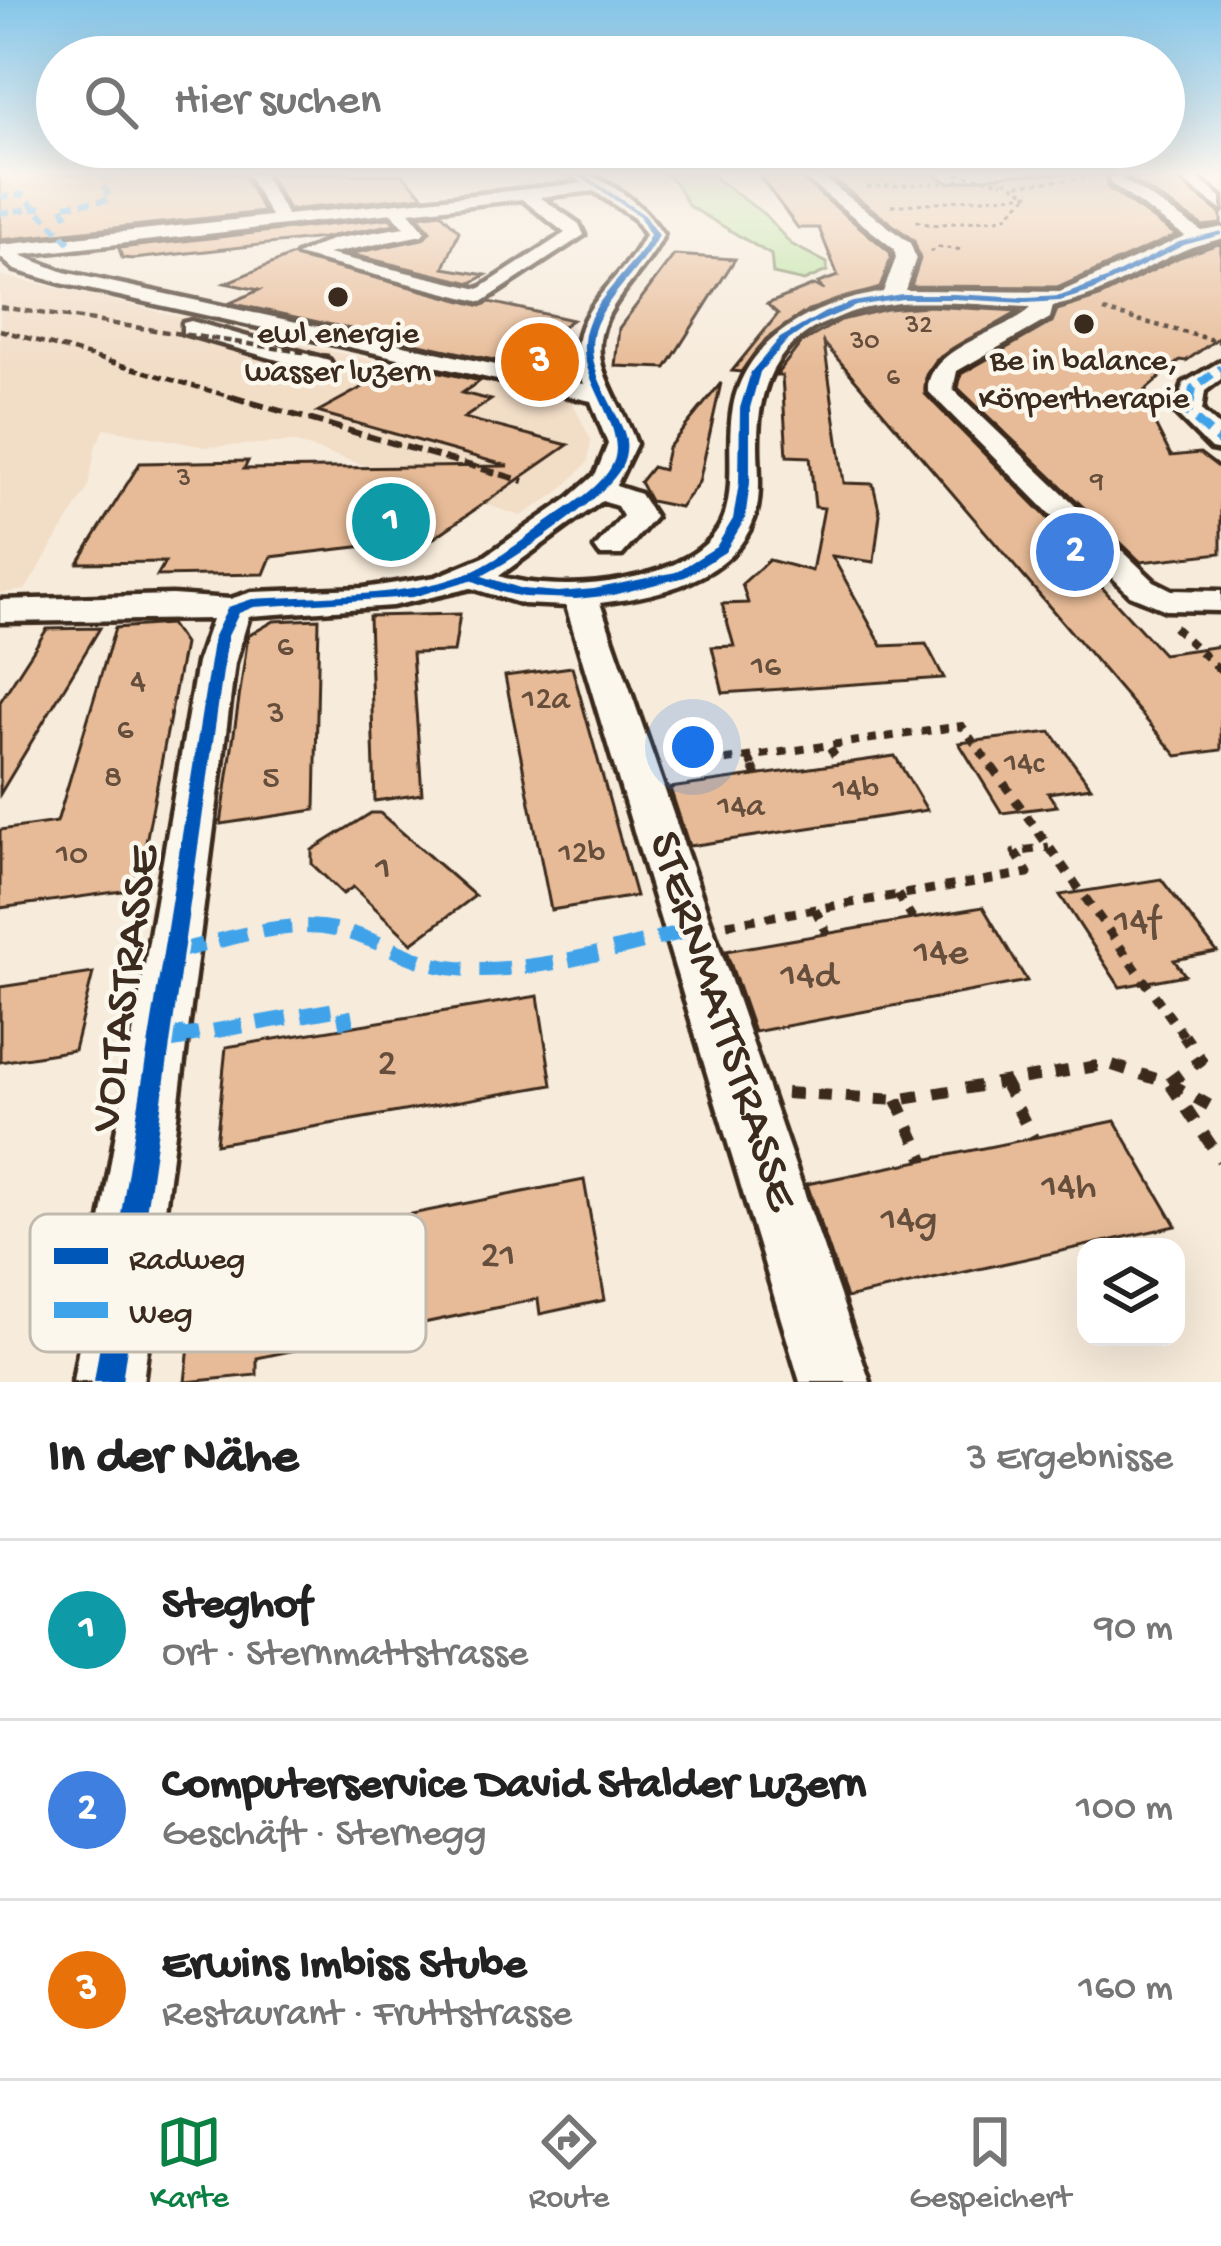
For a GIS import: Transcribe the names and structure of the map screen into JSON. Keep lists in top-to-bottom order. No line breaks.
{"streets":{"street":["VOLTASTRASSE","STERNMATTSTRASSE"]},"places":["ewl energie wasser luzern","Be in balance, Körpertherapie"],"house_numbers":["32","30","6","3","9","6","16","4","12a","3","6","14c","8","5","14b","14a","12b","10","1","14f","14e","14d","2","14h","14g","21"],"legend":["Radweg","Weg"],"page":{"search":"Hier suchen","pins":["3","1","2"],"heading":["In der Nähe","3 Ergebnisse"],"list":[{"mark":"1","name":"Steghof","note":"Ort · Sternmattstrasse","value":"90 m"},{"mark":"2","name":"Computerservice David Stalder Luzern","note":"Geschäft · Sternegg","value":"100 m"},{"mark":"3","name":"Erwins Imbiss Stube","note":"Restaurant · Fruttstrasse","value":"160 m"}],"nav":["Karte","Route","Gespeichert"]}}
